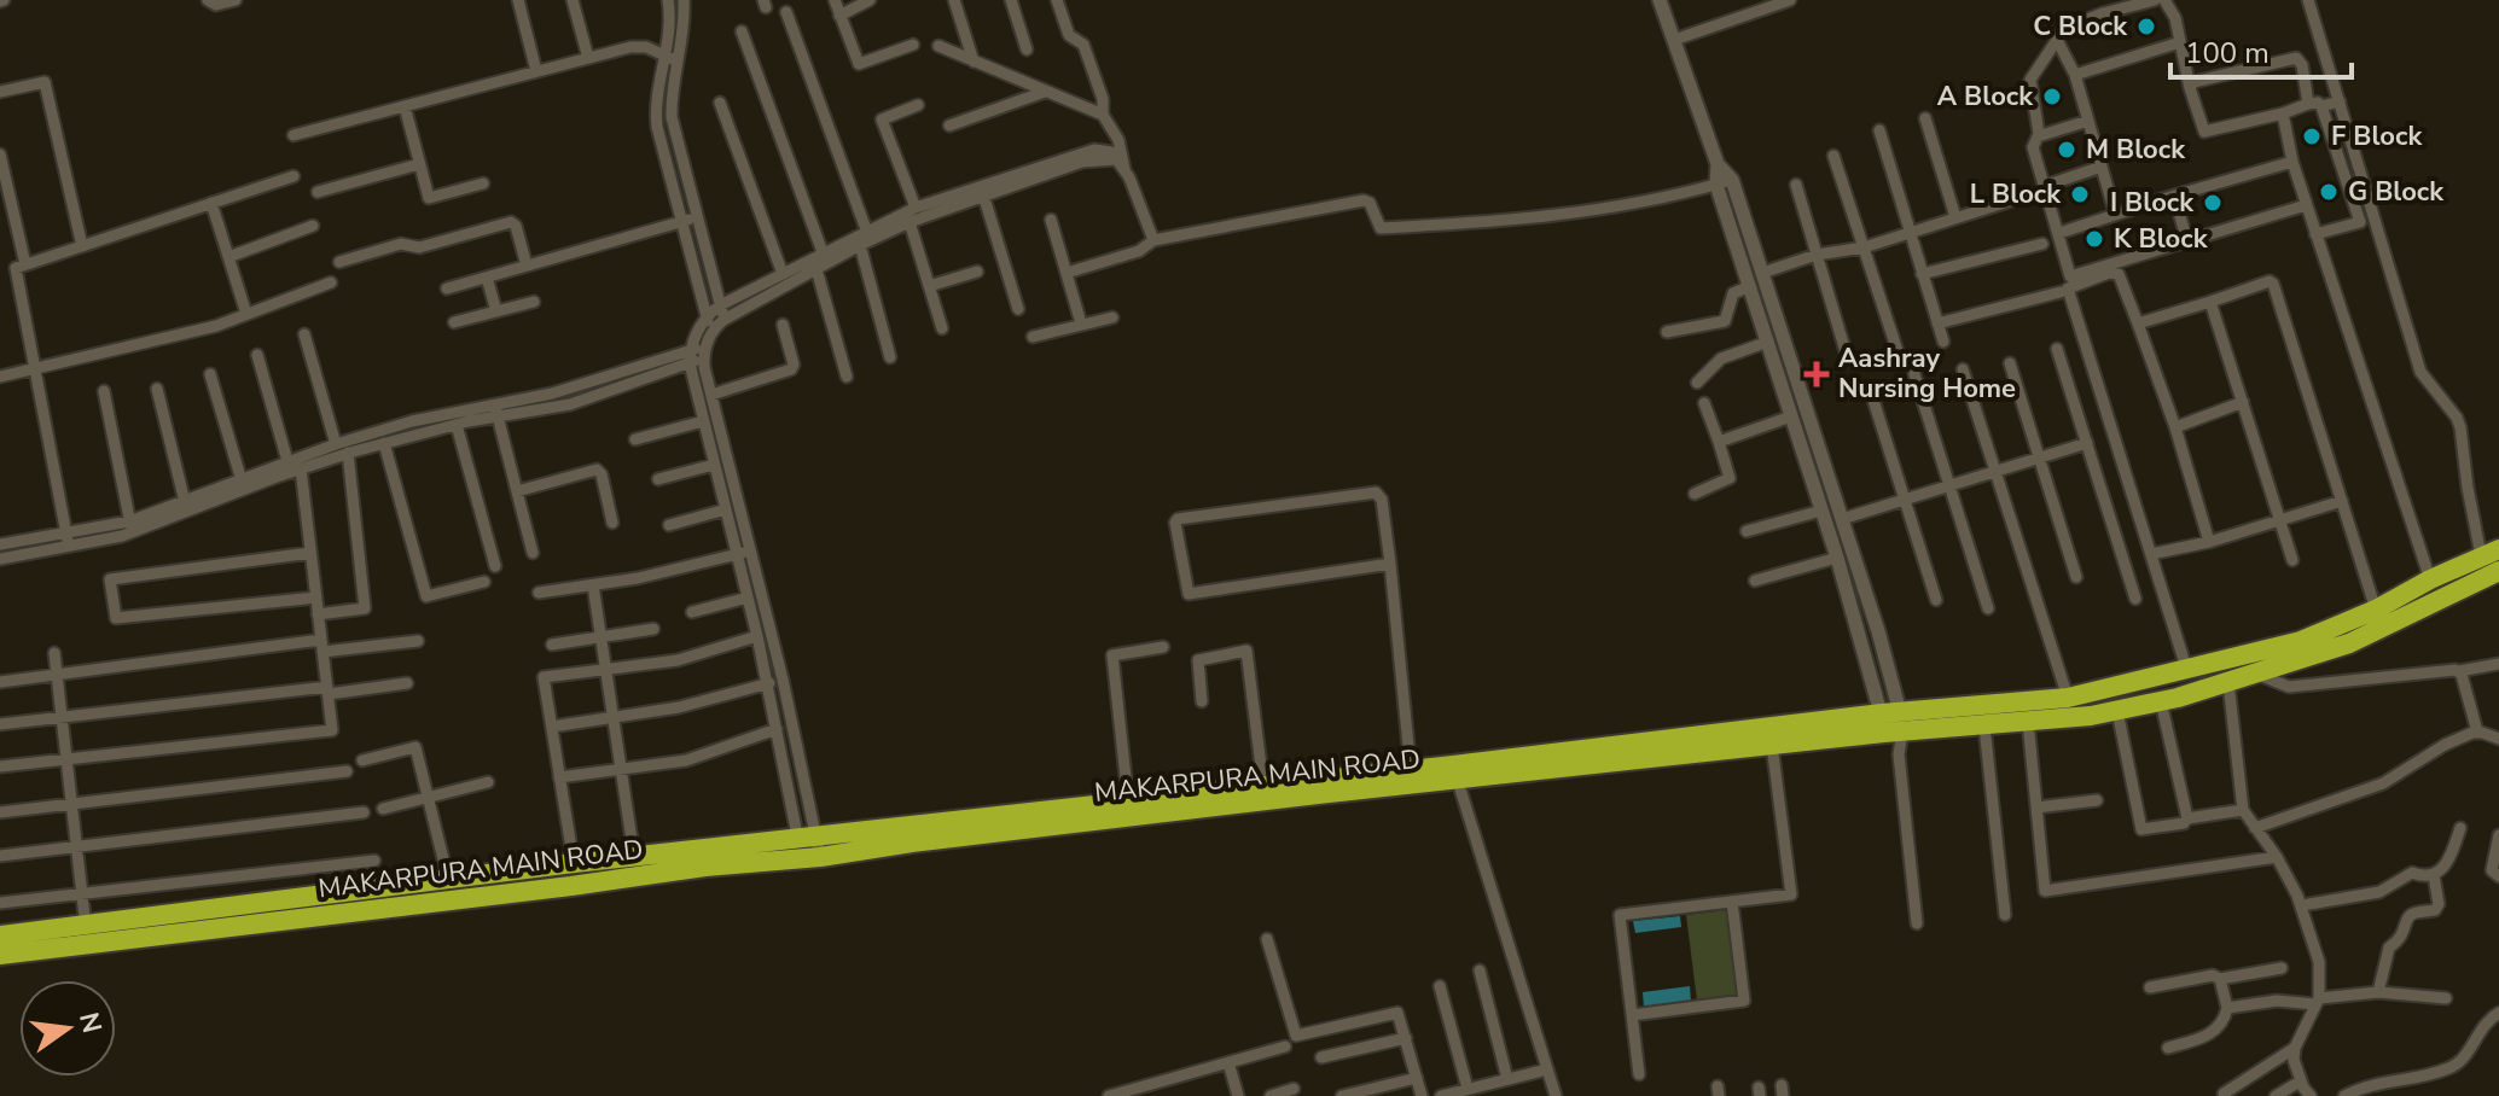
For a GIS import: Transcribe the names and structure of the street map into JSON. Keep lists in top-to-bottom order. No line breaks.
{"streets":{"highway":["MAKARPURA MAIN ROAD"]},"places":{"other":["C Block","A Block","F Block","M Block","G Block","L Block","I Block","K Block"],"health":["Aashray Nursing Home"]},"scale_bar":"100 m","north":"right"}
